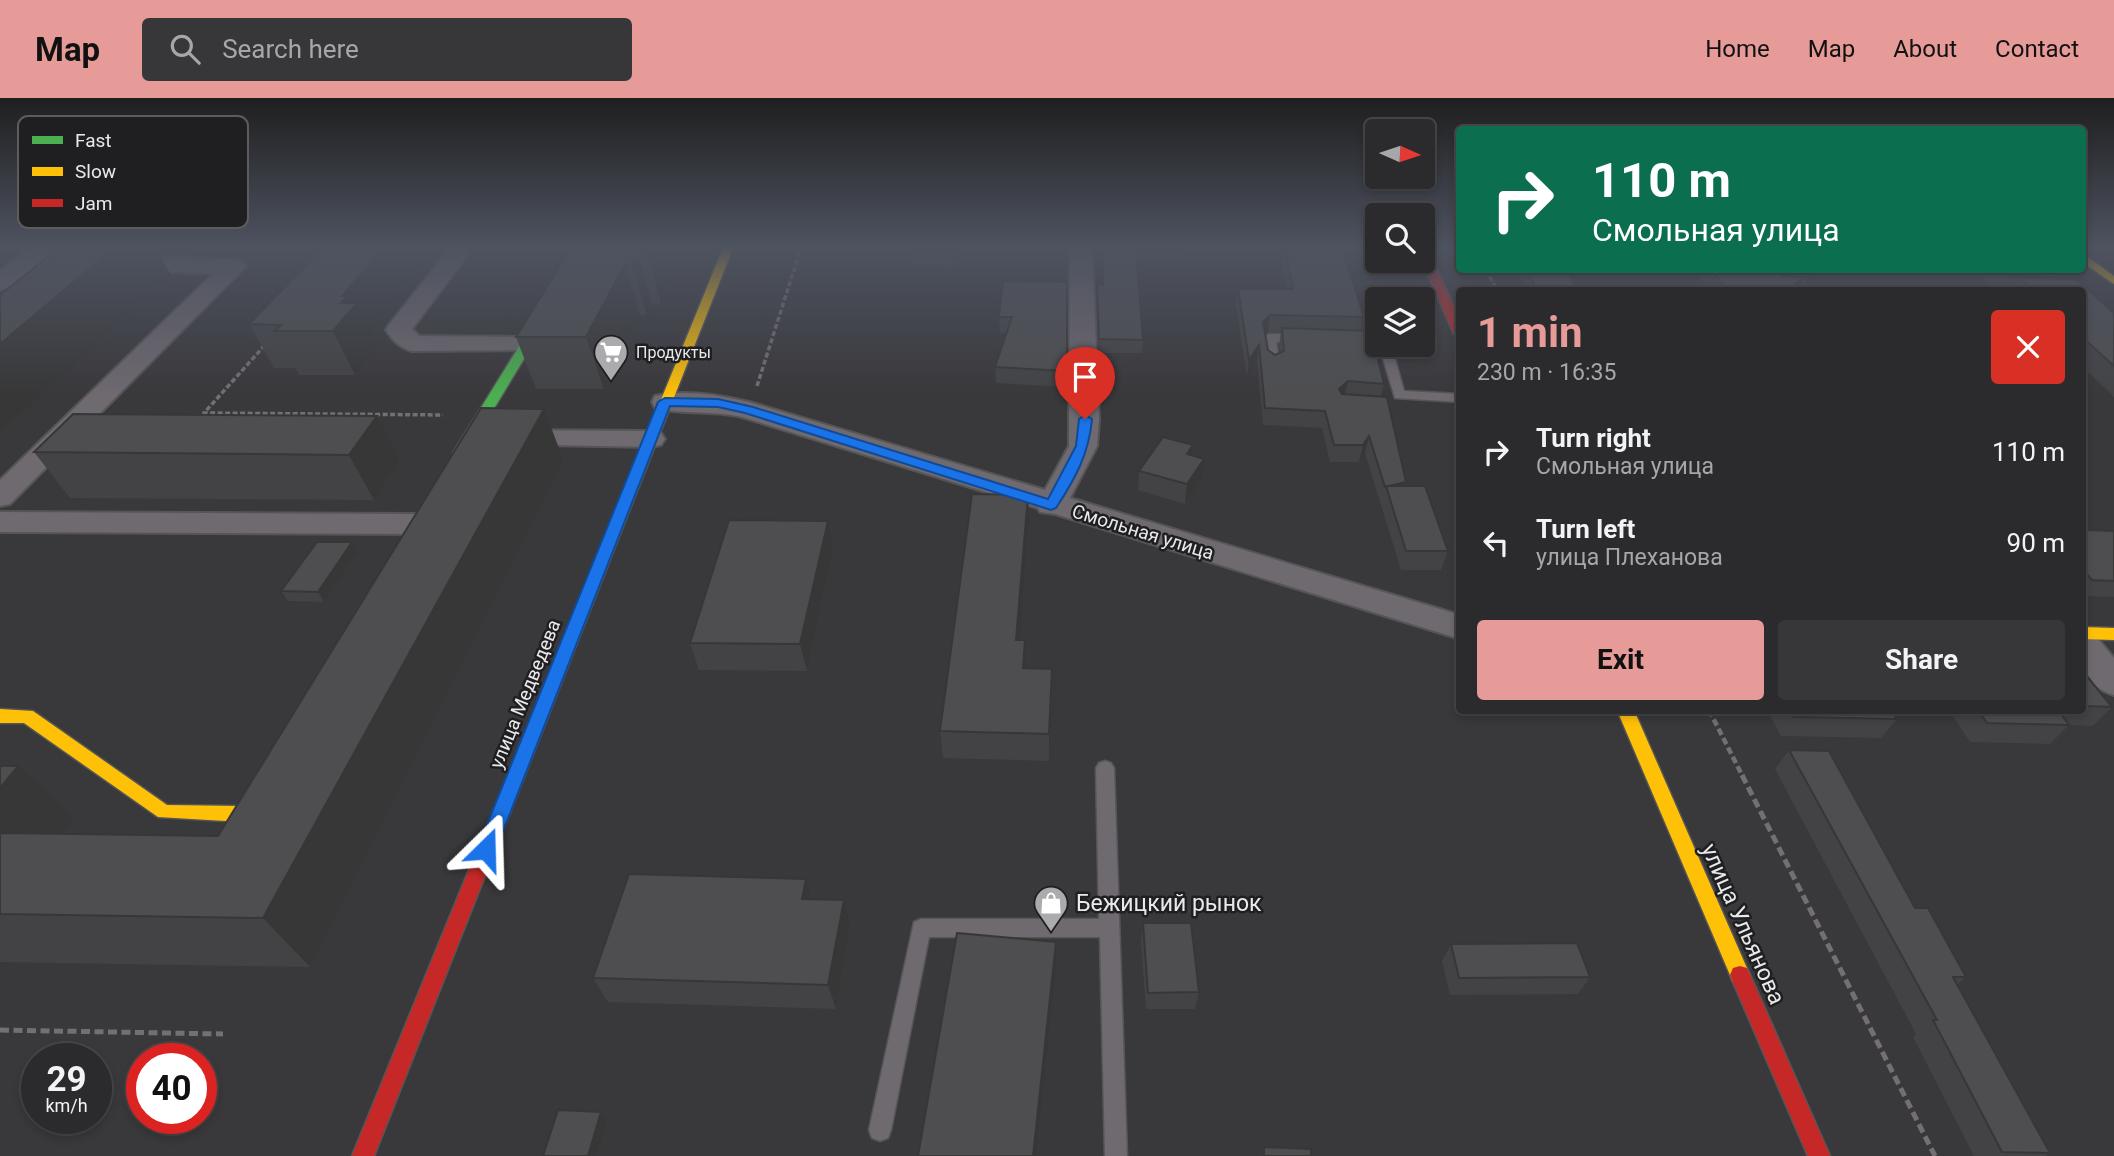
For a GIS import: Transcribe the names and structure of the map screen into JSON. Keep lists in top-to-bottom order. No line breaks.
{"streets":{"street":["Смольная улица","улица Медведева","улица Ульянова"]},"crossings":[["Смольная улица","улица Медведева"]],"places":{"supermarket":["Продукты"],"shop":["Бежицкий рынок"]},"legend":["Fast","Slow","Jam"],"north":"right","page":{"header":"Map","search":"Search here","nav":["Home","Map","About","Contact"],"turn":["110 m","Смольная улица"],"heading":["1 min","230 m · 16:35"],"list":[{"name":"Turn right","note":"Смольная улица","value":"110 m"},{"name":"Turn left","note":"улица Плеханова","value":"90 m"}],"buttons":["Exit","Share"],"speed":"29 km/h","limit":"40"}}
